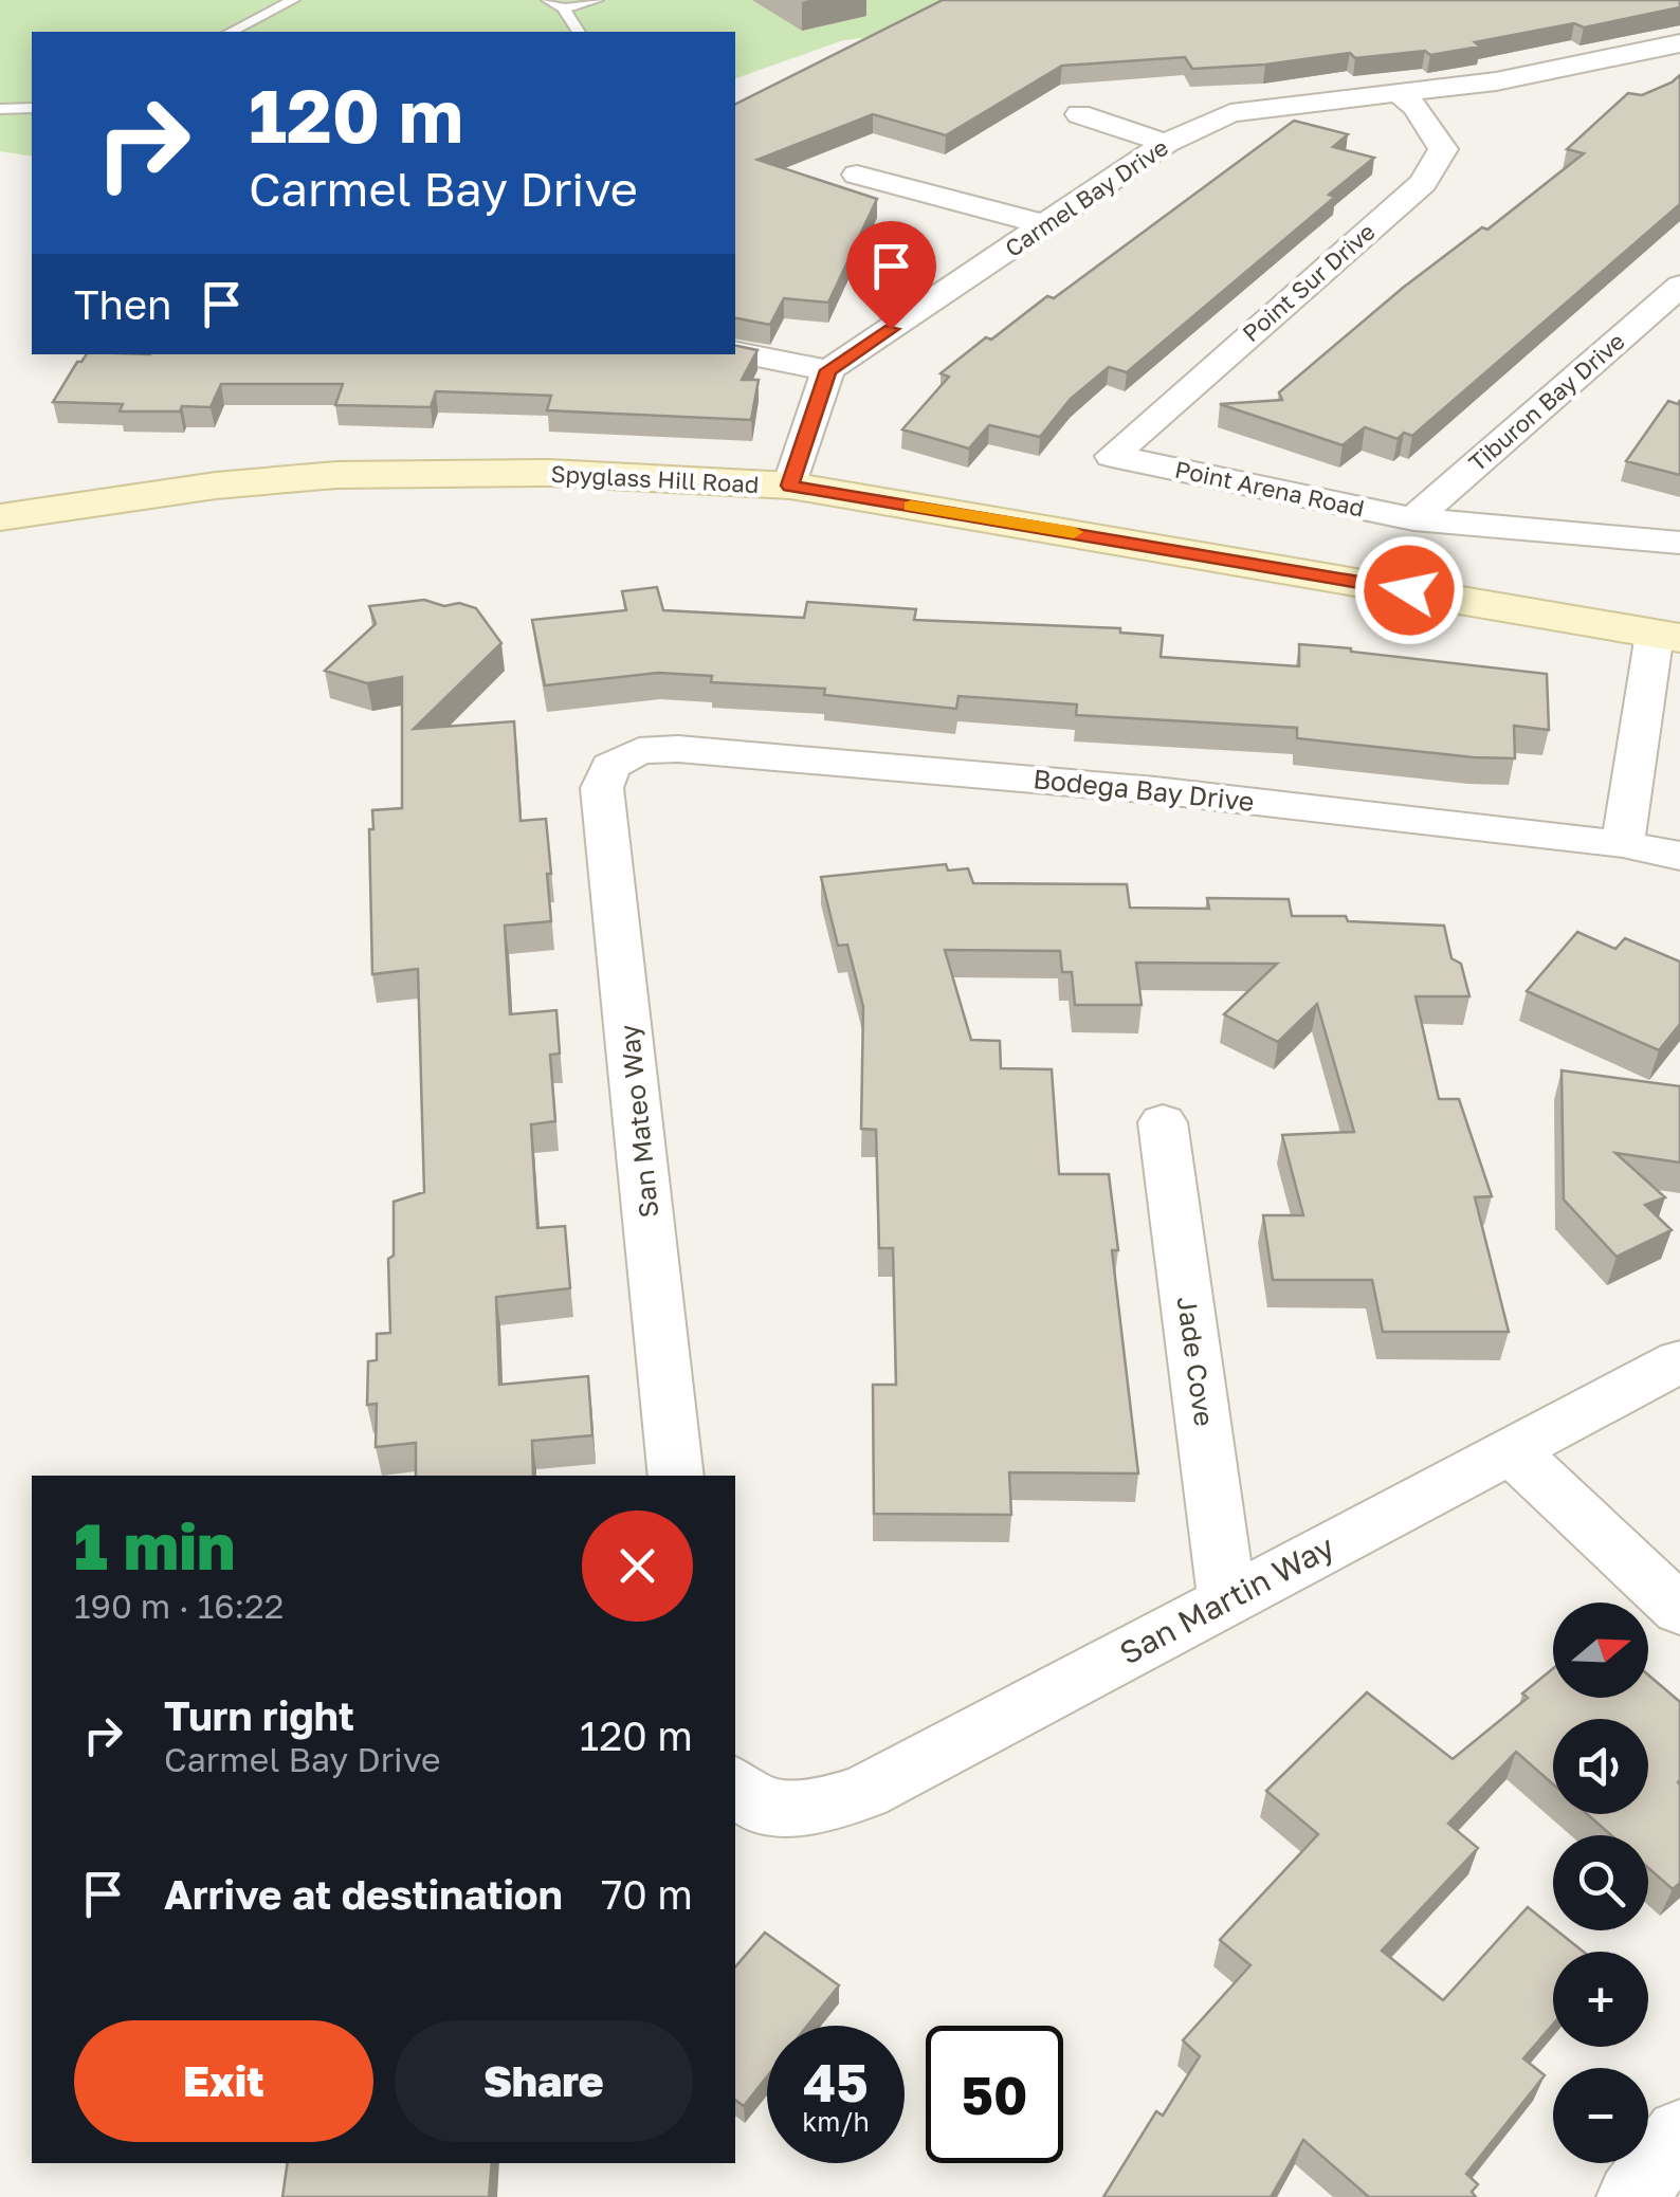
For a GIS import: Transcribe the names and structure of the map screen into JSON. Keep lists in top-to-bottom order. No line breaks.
{"streets":{"main road":["Spyglass Hill Road"],"street":["Carmel Bay Drive","Point Sur Drive","Tiburon Bay Drive","Point Arena Road","Bodega Bay Drive","San Mateo Way","Jade Cove","San Martin Way"]},"crossings":[["Carmel Bay Drive","Point Sur Drive"],["Point Sur Drive","Point Arena Road"],["Tiburon Bay Drive","Point Arena Road"],["Bodega Bay Drive","San Mateo Way"],["Jade Cove","San Martin Way"]],"north":"right","page":{"turn":["120 m","Carmel Bay Drive"],"then":"Then","heading":["1 min","190 m · 16:22"],"map_buttons":["+","−"],"list":[{"name":"Turn right","note":"Carmel Bay Drive","value":"120 m"},{"name":"Arrive at destination","value":"70 m"}],"buttons":["Exit","Share"],"speed":"45 km/h","limit":"50"}}
